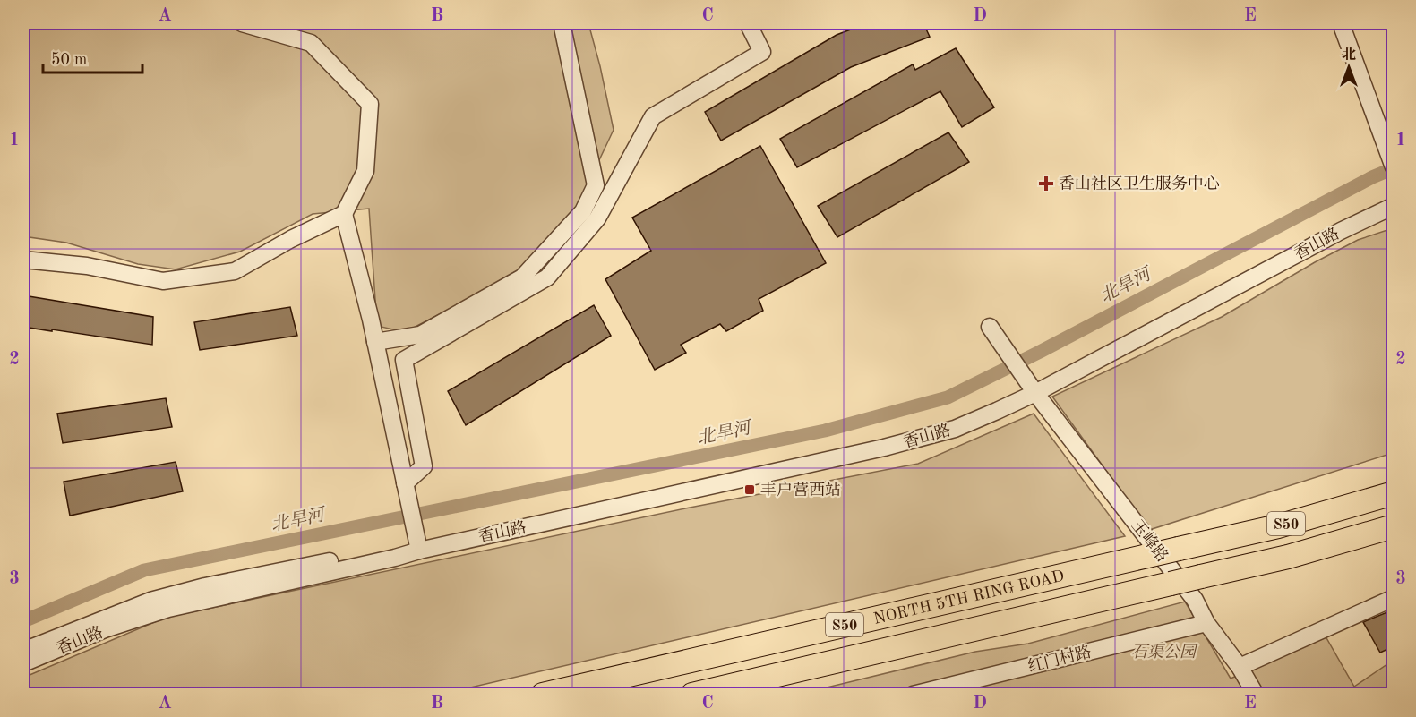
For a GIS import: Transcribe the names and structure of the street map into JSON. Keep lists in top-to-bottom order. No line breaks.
{"streets":{"highway":["S50","NORTH 5TH RING ROAD"],"street":["香山路","玉峰路","红门村路"]},"crossings":[["香山路","玉峰路"],["玉峰路","红门村路"]],"water":["北旱河"],"parks":["石渠公园"],"places":{"health":["香山社区卫生服务中心"],"transit":["丰户营西站"]},"scale_bar":"50 m","north":"top","grid":{"columns":["A","B","C","D","E"],"rows":["1","2","3"]}}
